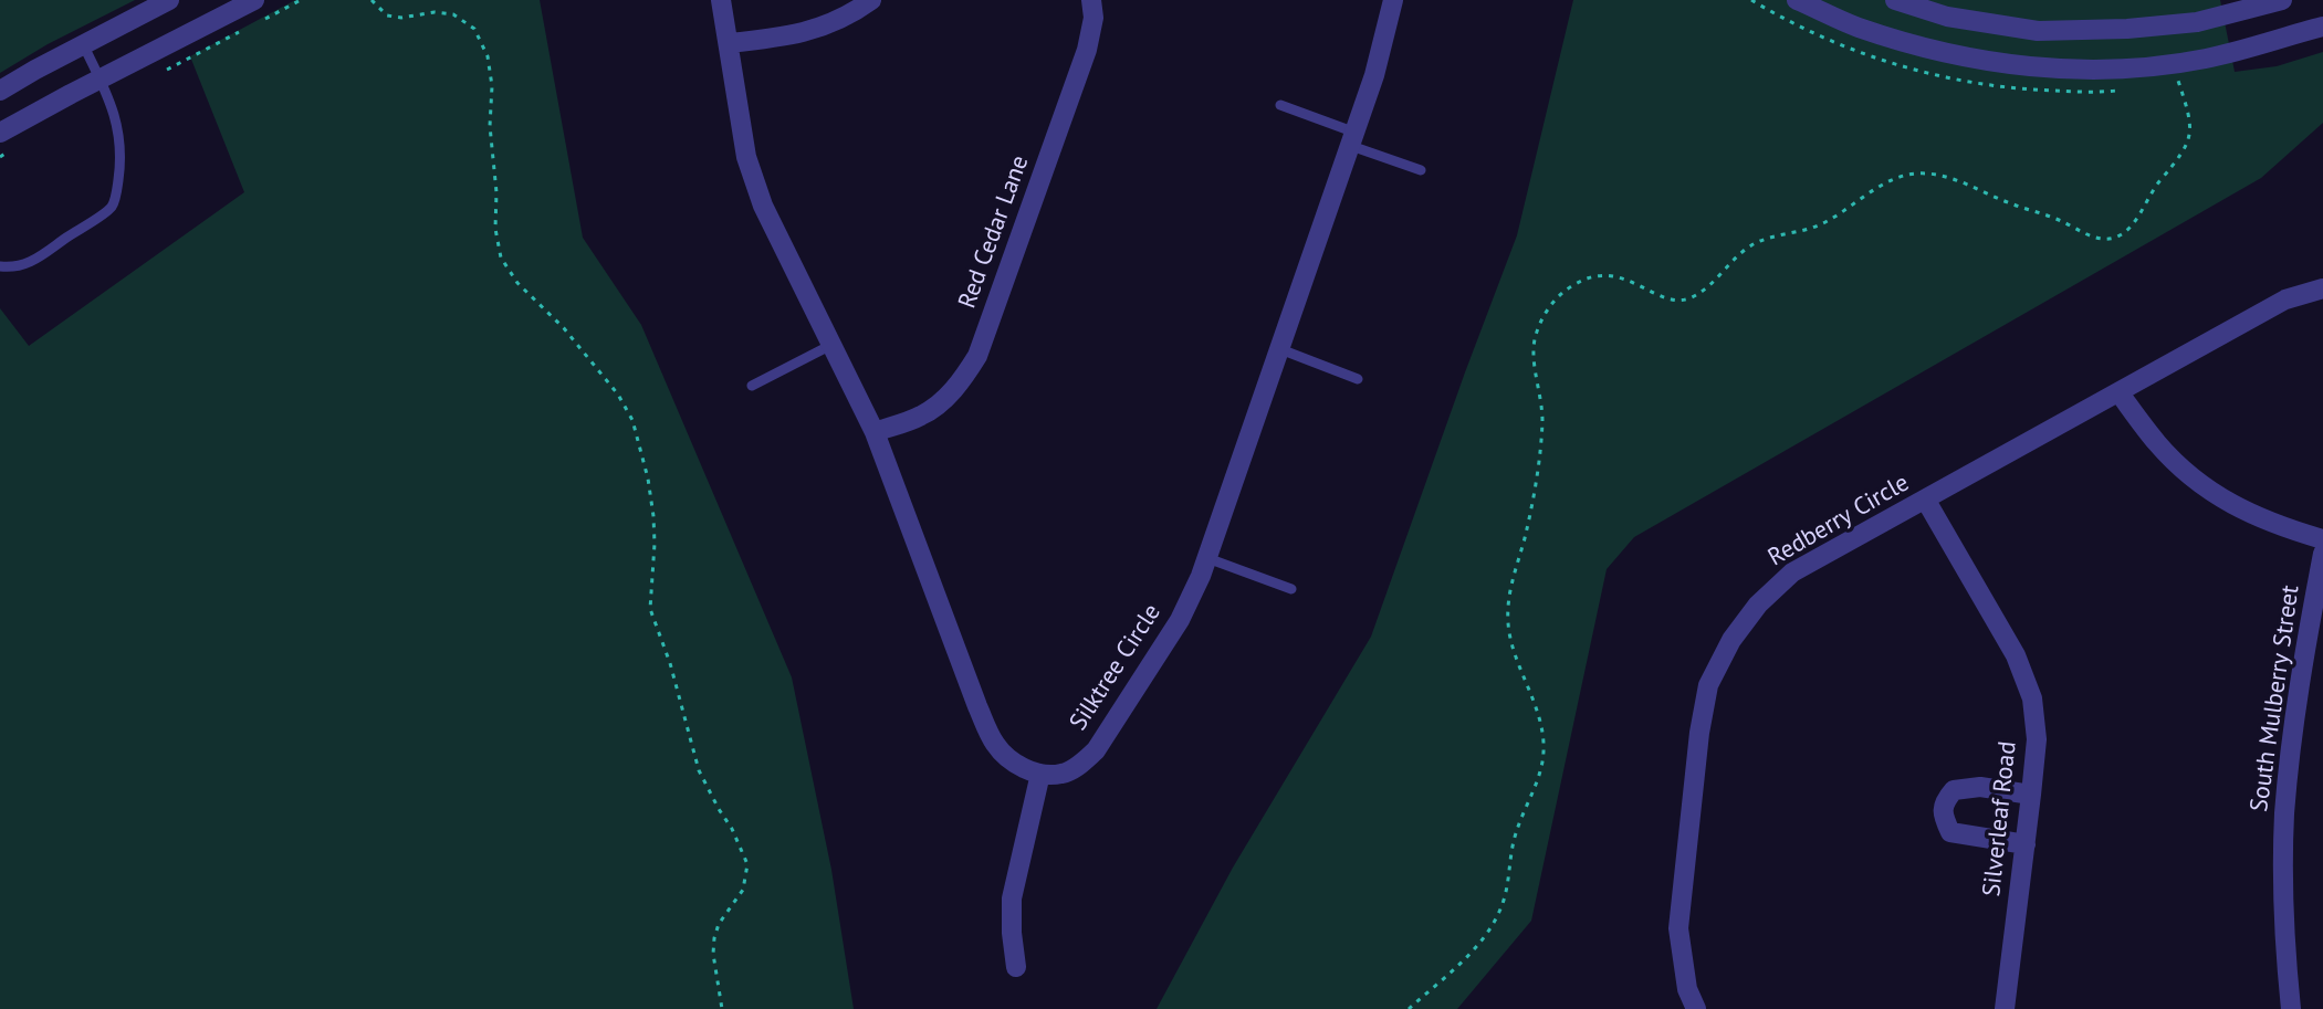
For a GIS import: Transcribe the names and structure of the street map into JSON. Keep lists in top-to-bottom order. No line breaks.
{"streets":{"street":["Red Cedar Lane","Redberry Circle","Silktree Circle","South Mulberry Street","Silverleaf Road"]},"crossings":[["Redberry Circle","Silverleaf Road"]]}
